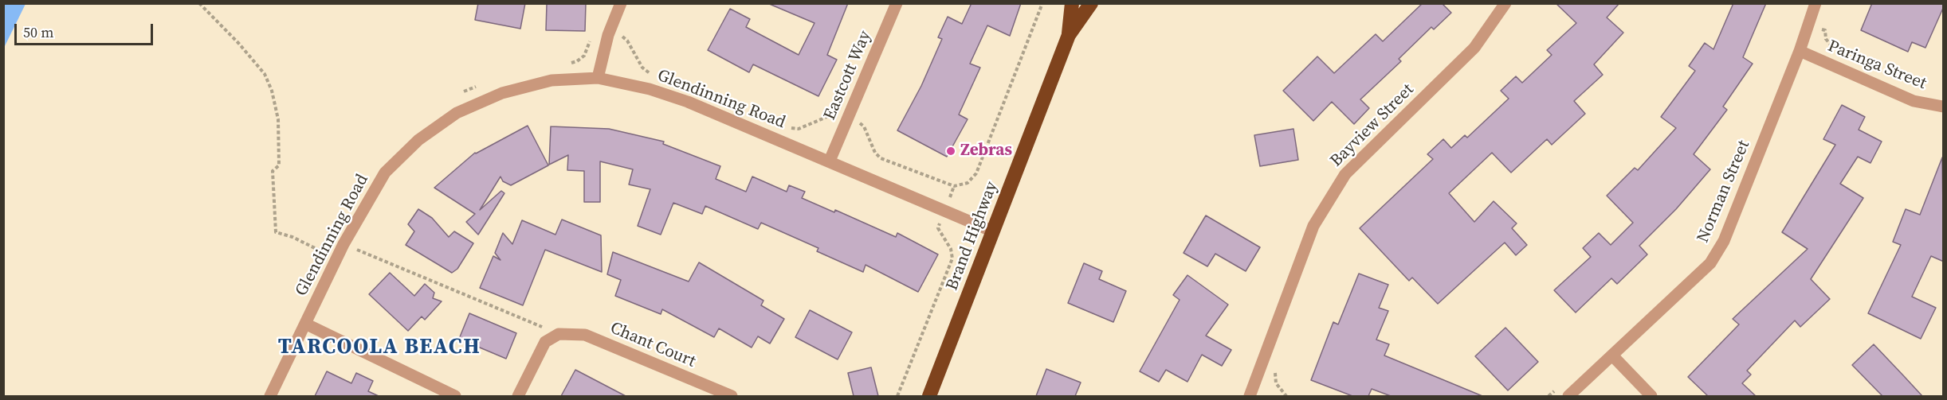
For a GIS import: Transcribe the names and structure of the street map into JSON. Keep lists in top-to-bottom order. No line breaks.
{"streets":{"highway":["Brand Highway"],"street":["Paringa Street","Eastcott Way","Glendinning Road","Bayview Street","Norman Street","Chant Court"]},"crossings":[["Paringa Street","Norman Street"],["Eastcott Way","Glendinning Road"],["Glendinning Road","Brand Highway"]],"districts":["TARCOOLA BEACH"],"places":["Zebras"],"scale_bar":"50 m"}
